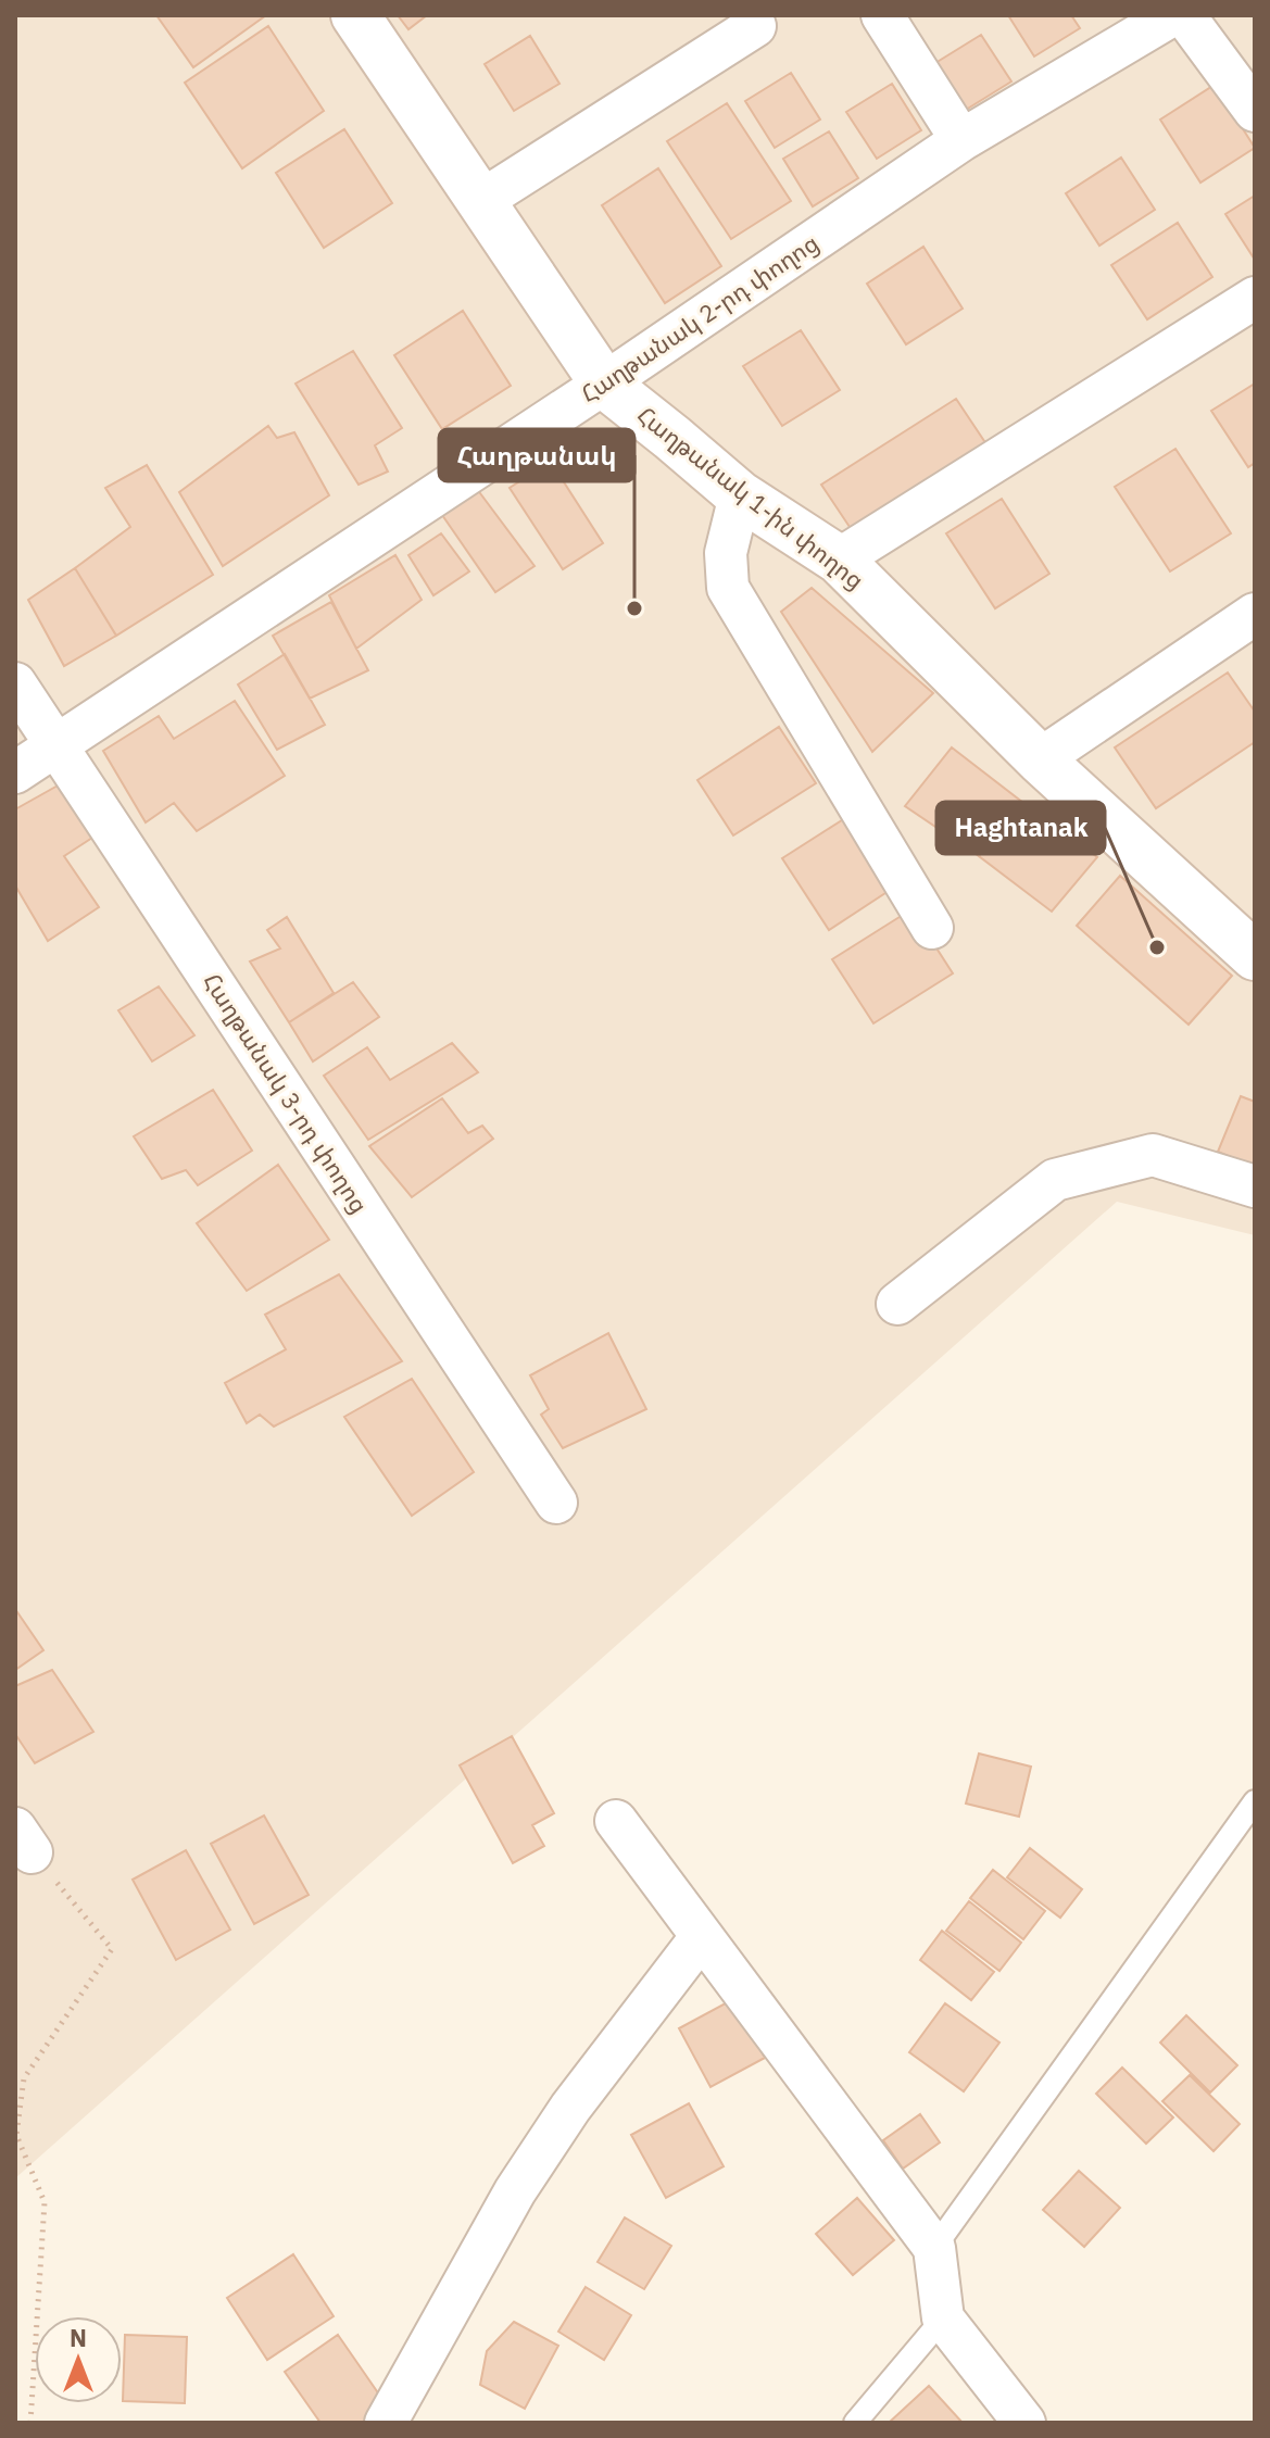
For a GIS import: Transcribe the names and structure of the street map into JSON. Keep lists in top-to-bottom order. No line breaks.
{"streets":{"main road":["Հաղթանակ 1-ին փողոց"],"street":["Հաղթանակ 2-րդ փողոց","Հաղթանակ 3-րդ փողոց"]},"crossings":[["Հաղթանակ 2-րդ փողոց","Հաղթանակ 1-ին փողոց"],["Հաղթանակ 2-րդ փողոց","Հաղթանակ 3-րդ փողոց"]],"places":["Հաղթանակ","Haghtanak"],"north":"top"}
